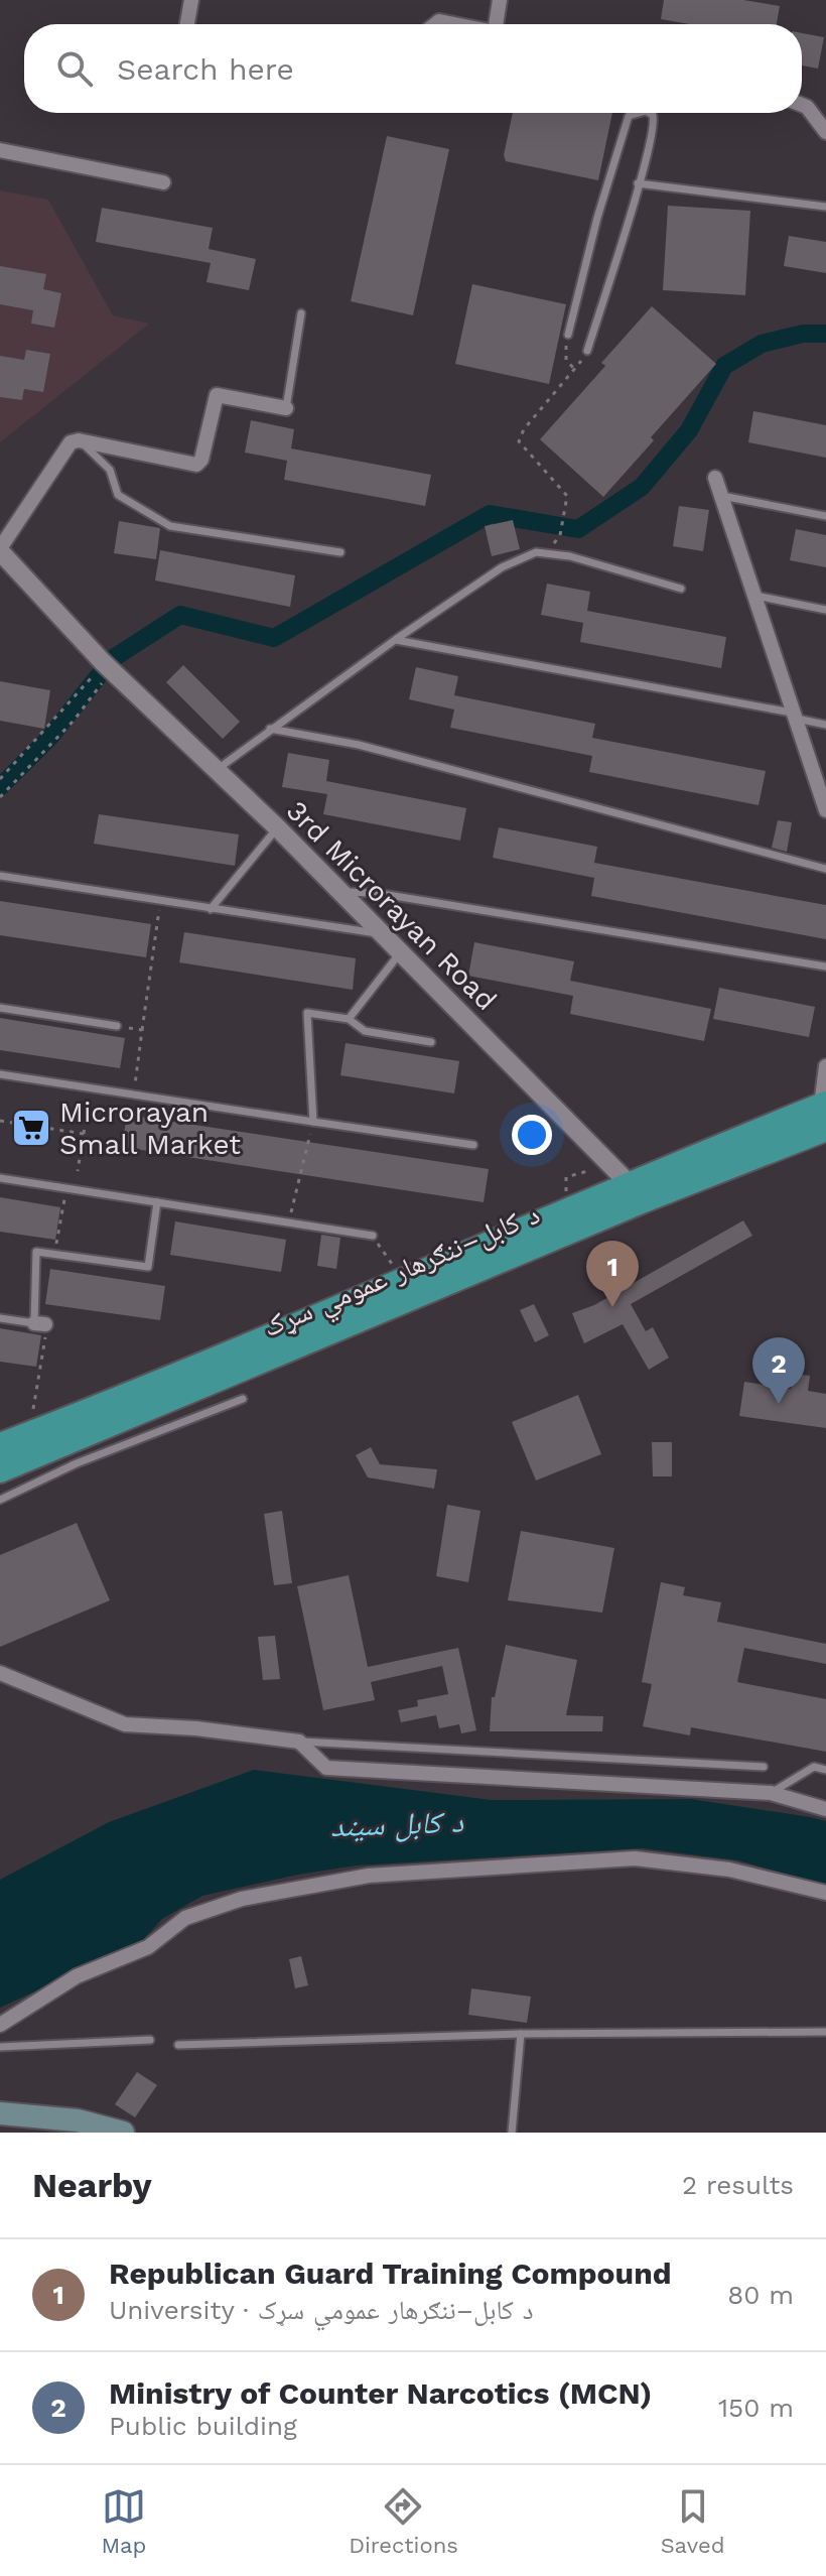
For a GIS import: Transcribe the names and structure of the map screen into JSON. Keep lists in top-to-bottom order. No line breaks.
{"streets":{"highway":["د کابل–ننګرهار عمومي سړک"],"street":["3rd Microrayan Road"]},"crossings":[["3rd Microrayan Road","د کابل–ننګرهار عمومي سړک"]],"water":["د کابل سيند"],"places":{"supermarket":["Microrayan Small Market"]},"page":{"search":"Search here","pins":["1","2"],"heading":["Nearby","2 results"],"list":[{"mark":"1","name":"Republican Guard Training Compound","note":"University · د کابل–ننګرهار عمومي سړک","value":"80 m"},{"mark":"2","name":"Ministry of Counter Narcotics (MCN)","note":"Public building","value":"150 m"}],"nav":["Map","Directions","Saved"]}}
